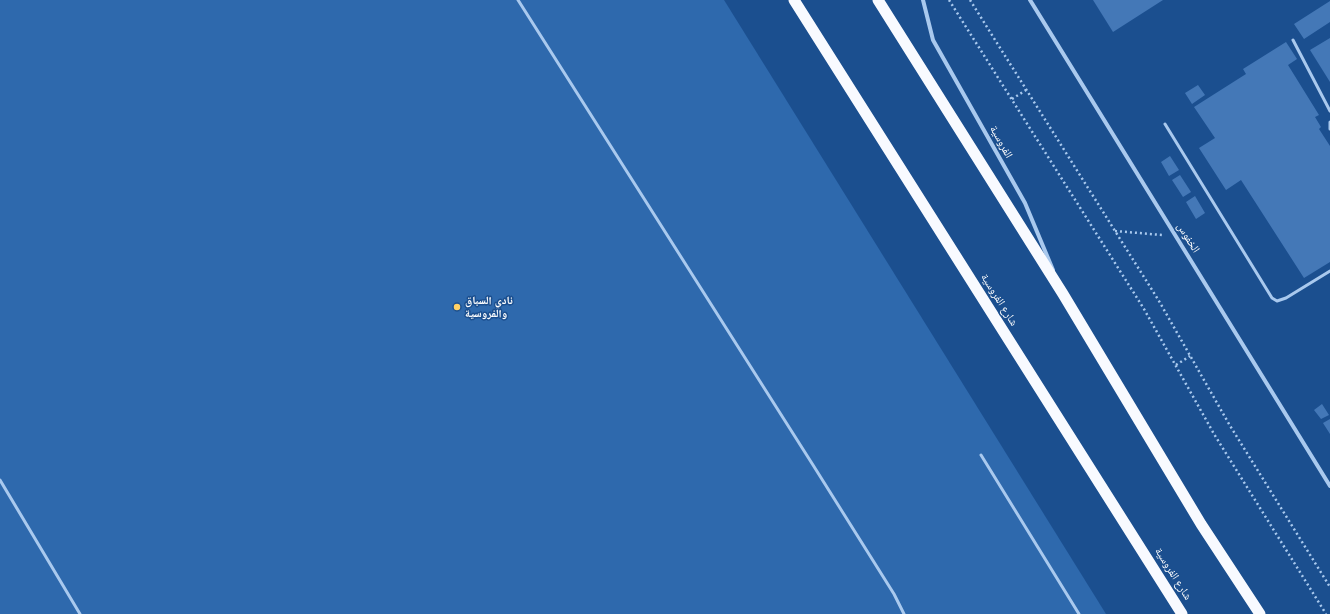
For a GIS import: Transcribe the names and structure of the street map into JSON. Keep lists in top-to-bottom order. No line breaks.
{"streets":{"highway":["شارع الفروسية"],"street":["الفروسية","الخفوس"]},"places":["نادي السباق والفروسية"]}
